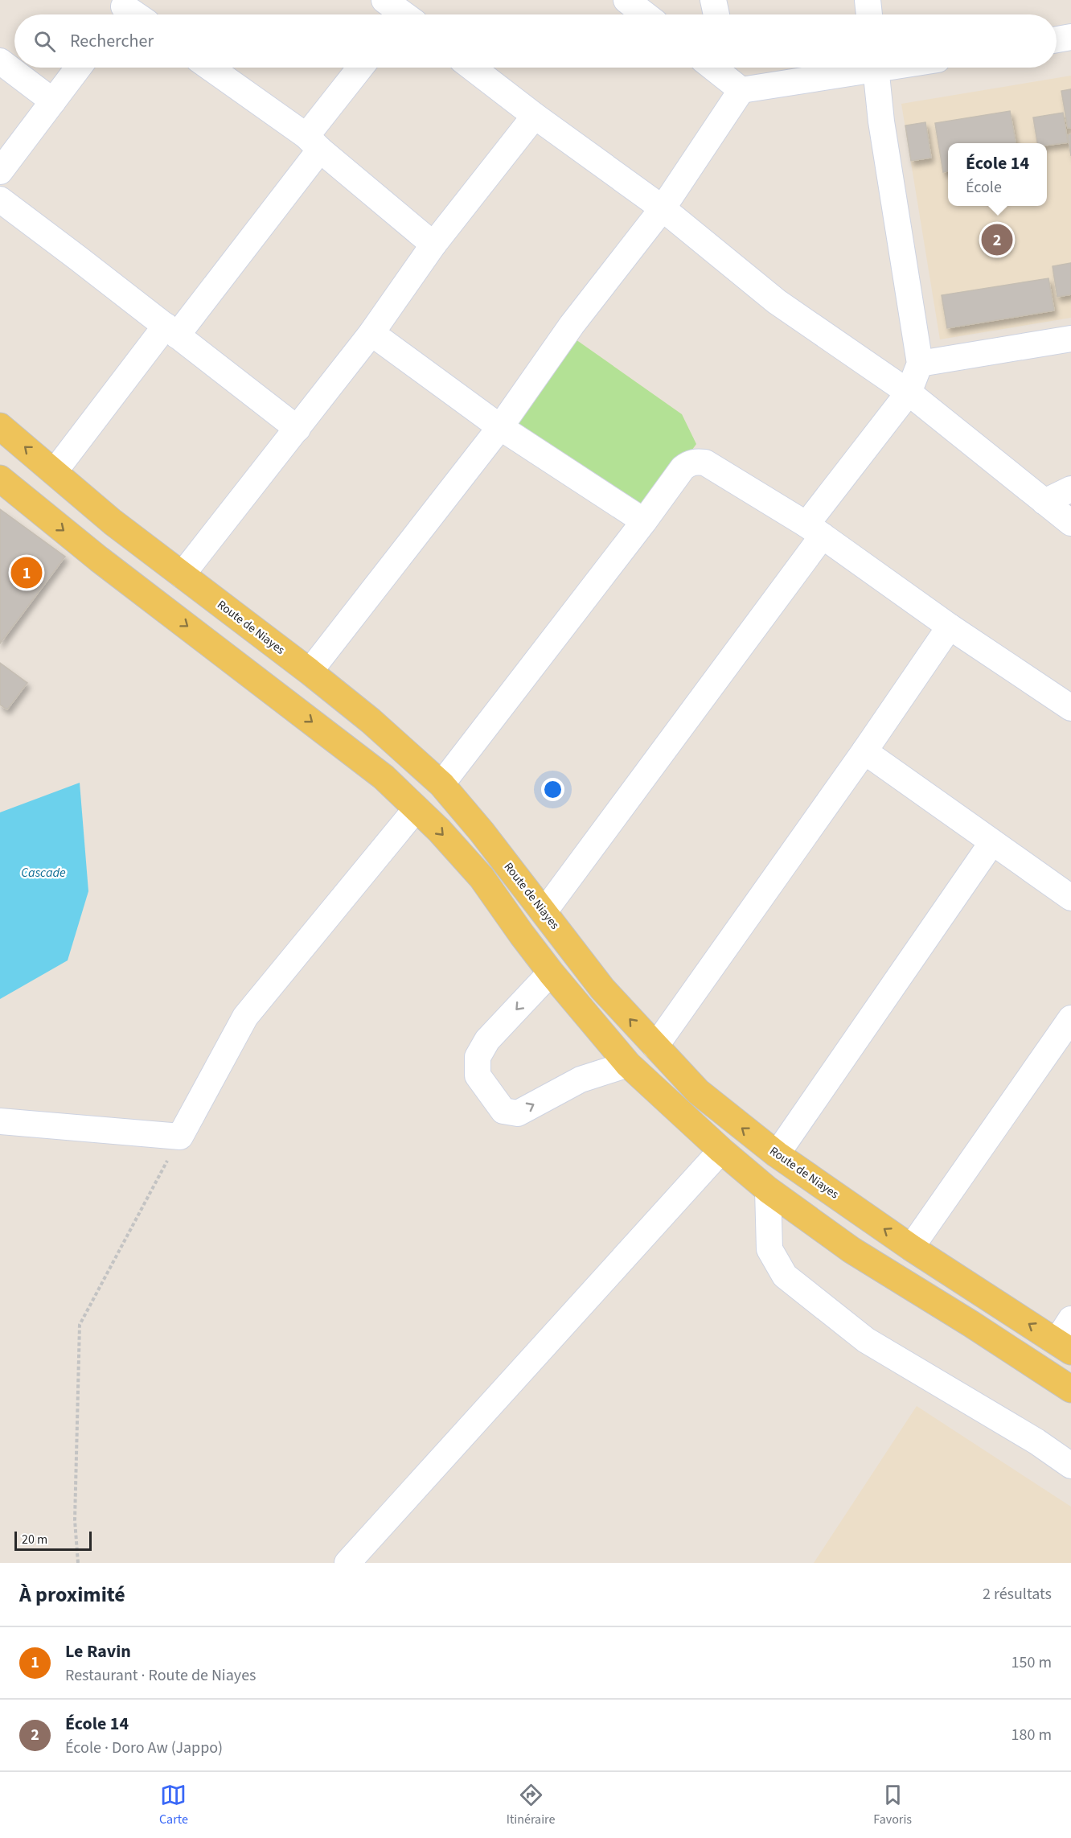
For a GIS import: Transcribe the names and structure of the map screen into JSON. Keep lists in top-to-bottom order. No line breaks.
{"streets":{"main road":["Route de Niayes"]},"water":["Cascade"],"scale_bar":"20 m","page":{"search":"Rechercher","popup":["École 14","École"],"pins":["2","1"],"scale":"20 m","heading":["À proximité","2 résultats"],"list":[{"mark":"1","name":"Le Ravin","note":"Restaurant · Route de Niayes","value":"150 m"},{"mark":"2","name":"École 14","note":"École · Doro Aw (Jappo)","value":"180 m"}],"nav":["Carte","Itinéraire","Favoris"]}}
